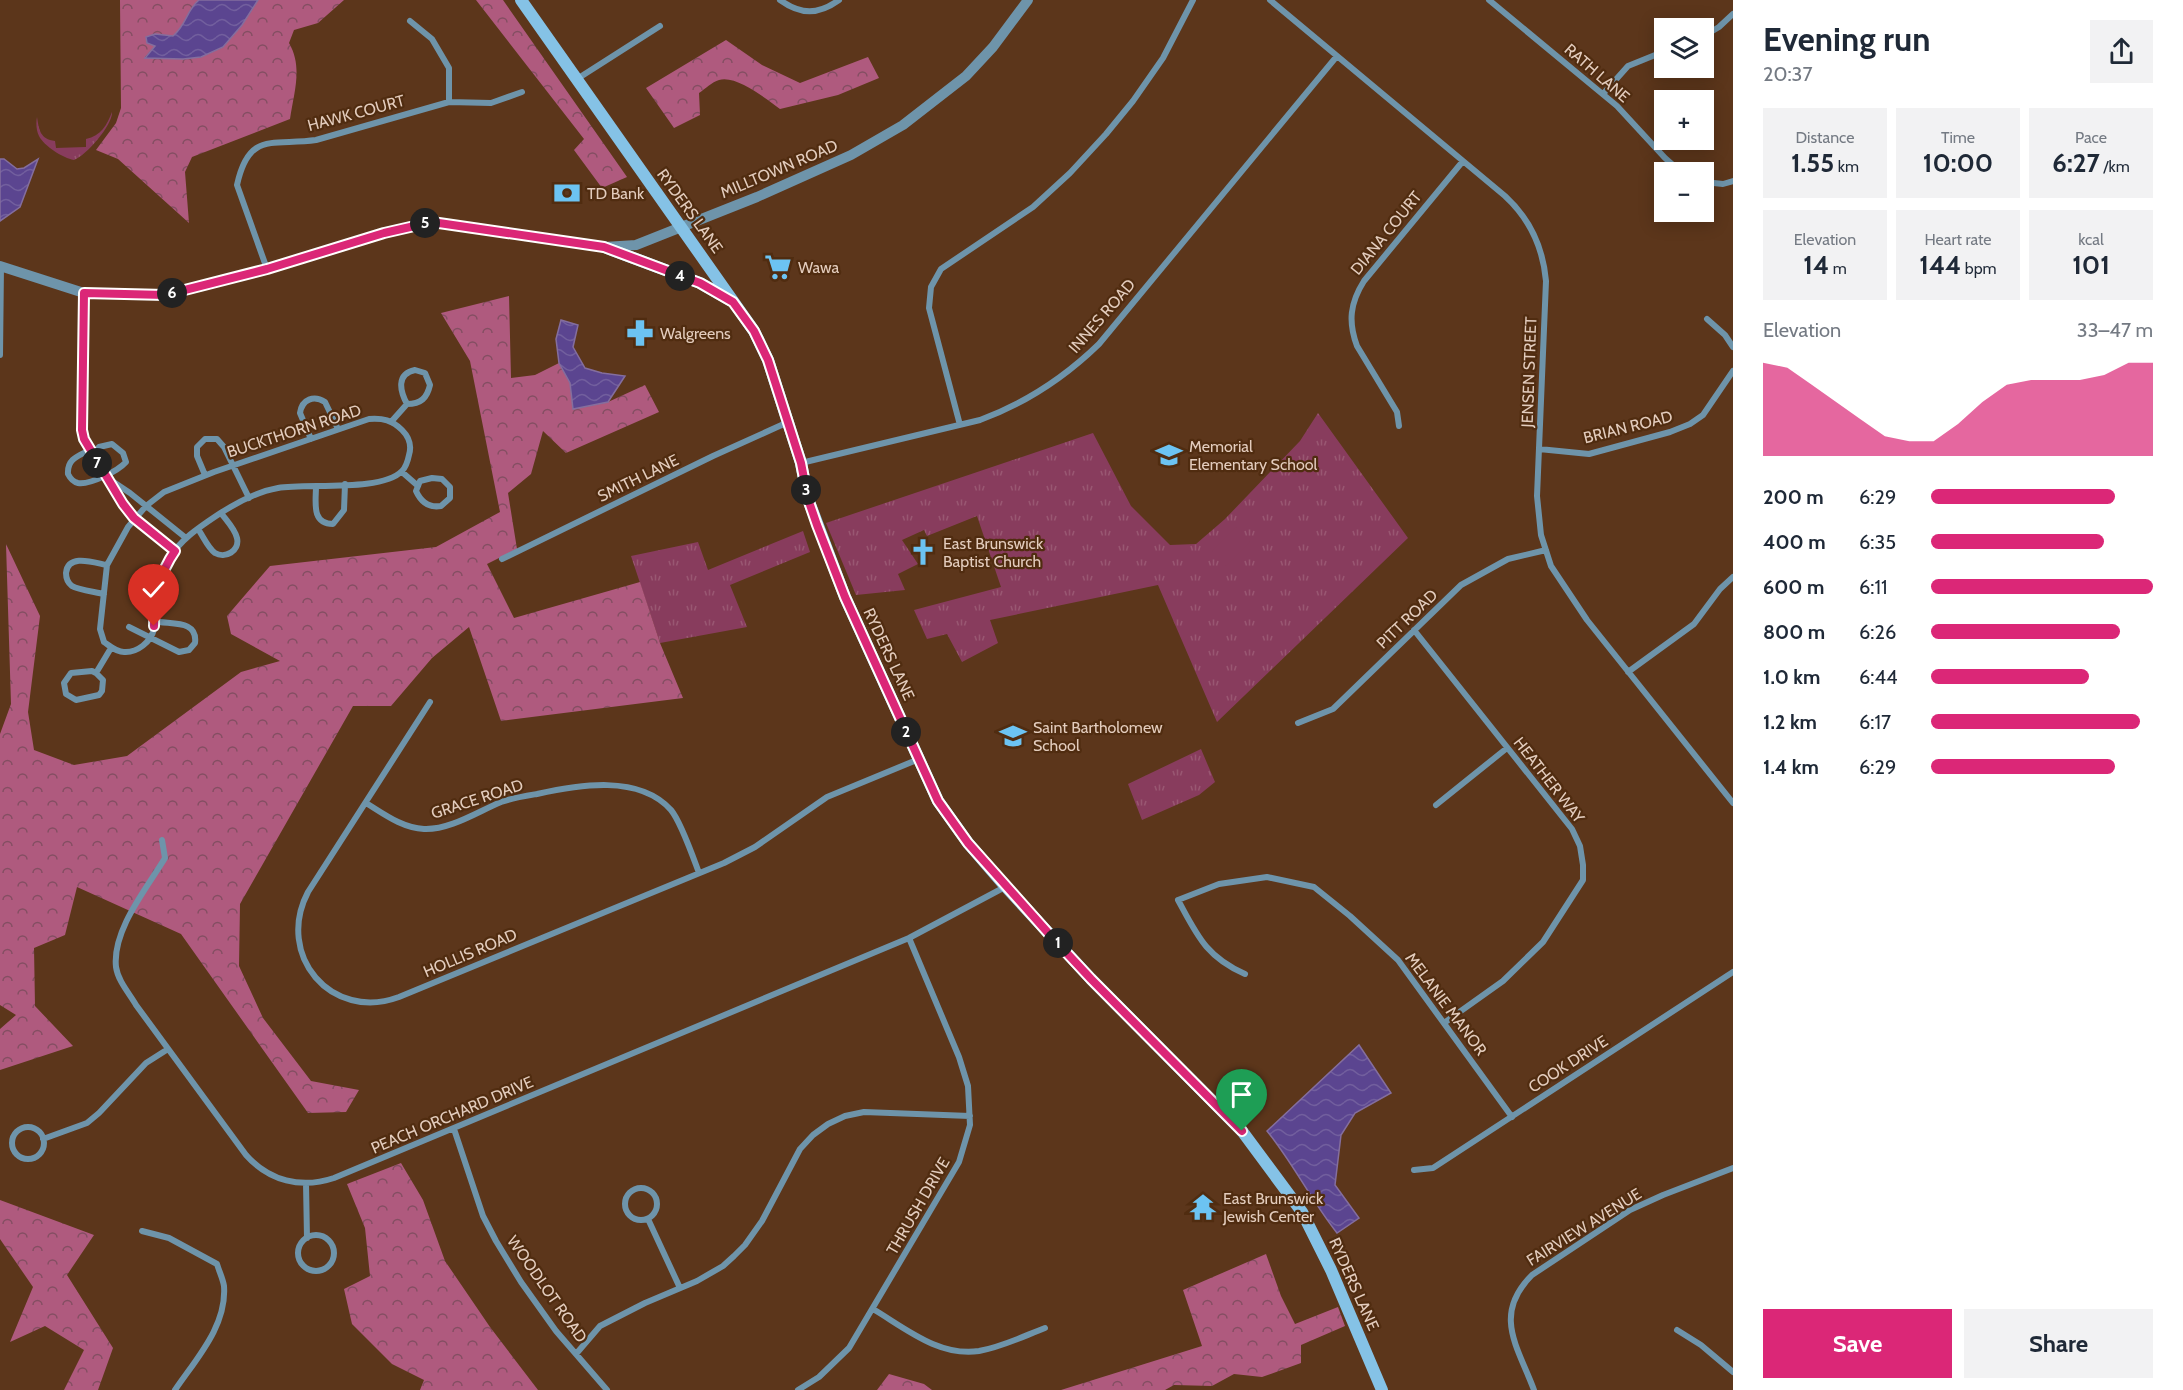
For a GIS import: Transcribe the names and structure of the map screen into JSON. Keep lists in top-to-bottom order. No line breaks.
{"streets":{"main road":["RYDERS LANE"],"street":["RATH LANE","HAWK COURT","MILLTOWN ROAD","DIANA COURT","INNES ROAD","JENSEN STREET","BRIAN ROAD","BUCKTHORN ROAD","SMITH LANE","PITT ROAD","HEATHER WAY","GRACE ROAD","HOLLIS ROAD","MELANIE MANOR","COOK DRIVE","PEACH ORCHARD DRIVE","THRUSH DRIVE","FAIRVIEW AVENUE","WOODLOT ROAD"]},"crossings":[["HAWK COURT","MILLTOWN ROAD"],["MILLTOWN ROAD","RYDERS LANE"],["RYDERS LANE","INNES ROAD"],["RYDERS LANE","SMITH LANE"],["RYDERS LANE","HOLLIS ROAD"],["RYDERS LANE","PEACH ORCHARD DRIVE"],["DIANA COURT","JENSEN STREET"],["INNES ROAD","JENSEN STREET"],["JENSEN STREET","BRIAN ROAD"],["JENSEN STREET","PITT ROAD"],["PITT ROAD","HEATHER WAY"],["HEATHER WAY","MELANIE MANOR"],["GRACE ROAD","HOLLIS ROAD"],["MELANIE MANOR","COOK DRIVE"],["PEACH ORCHARD DRIVE","THRUSH DRIVE"],["PEACH ORCHARD DRIVE","WOODLOT ROAD"]],"places":{"bank":["TD Bank"],"supermarket":["Wawa"],"pharmacy":["Walgreens"],"school or university":["Memorial Elementary School","Saint Bartholomew School"],"church":["East Brunswick Baptist Church"],"temple":["East Brunswick Jewish Center"]},"page":{"heading":["Evening run","20:37"],"map_buttons":["+","−"],"stats":[["Distance","1.55 km"],["Time","10:00"],["Pace","6:27 /km"],["Elevation","14 m"],["Heart rate","144 bpm"],["kcal","101"]],"pins":["5","4","6","7","3","2","1"],"chart":["Elevation","33–47 m"],"list":[{"name":"200 m","note":"6:29"},{"name":"400 m","note":"6:35"},{"name":"600 m","note":"6:11"},{"name":"800 m","note":"6:26"},{"name":"1.0 km","note":"6:44"},{"name":"1.2 km","note":"6:17"},{"name":"1.4 km","note":"6:29"}],"buttons":["Save","Share"]}}
